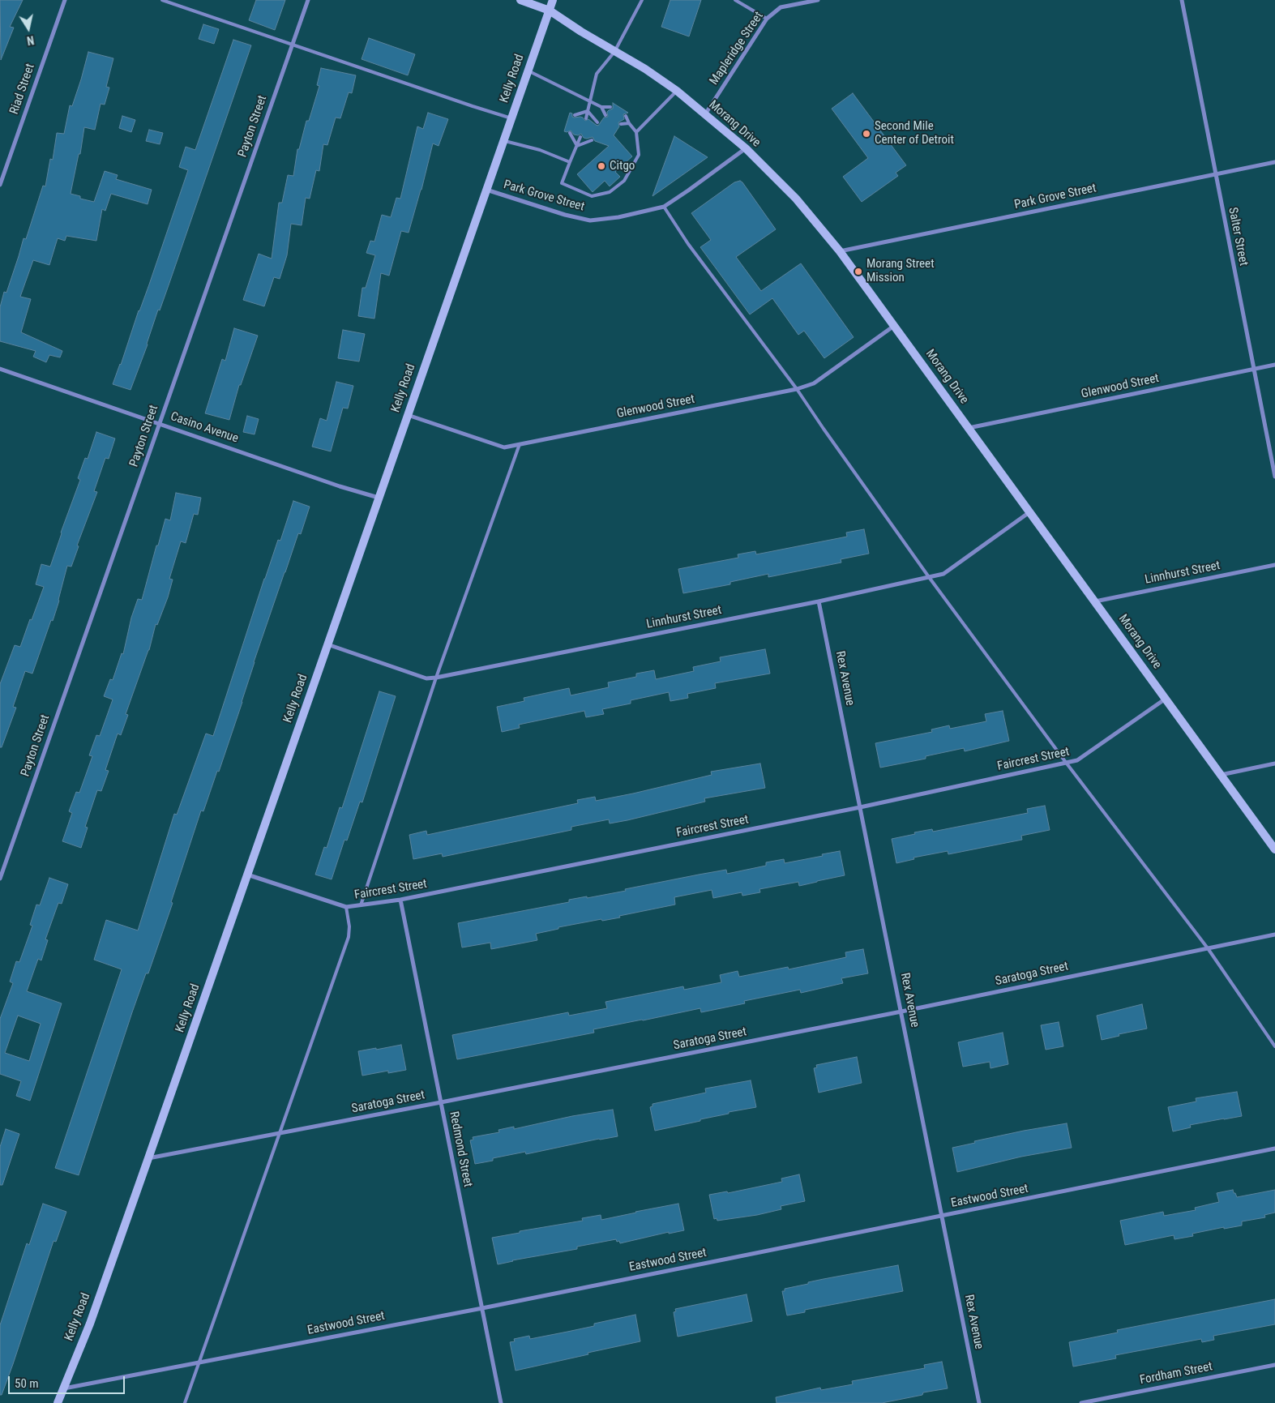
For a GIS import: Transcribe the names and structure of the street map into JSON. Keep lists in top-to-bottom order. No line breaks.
{"streets":{"street":["Mapleridge Street","Kelly Road","Riad Street","Morang Drive","Payton Street","Park Grove Street","Salter Street","Glenwood Street","Casino Avenue","Linnhurst Street","Rex Avenue","Faircrest Street","Saratoga Street","Redmond Street","Eastwood Street","Fordham Street"]},"crossings":[["Mapleridge Street","Morang Drive"],["Kelly Road","Morang Drive"],["Kelly Road","Park Grove Street"],["Kelly Road","Glenwood Street"],["Kelly Road","Casino Avenue"],["Kelly Road","Linnhurst Street"],["Kelly Road","Faircrest Street"],["Kelly Road","Saratoga Street"],["Kelly Road","Eastwood Street"],["Morang Drive","Park Grove Street"],["Morang Drive","Glenwood Street"],["Morang Drive","Linnhurst Street"],["Morang Drive","Faircrest Street"],["Payton Street","Casino Avenue"],["Park Grove Street","Salter Street"],["Salter Street","Glenwood Street"],["Linnhurst Street","Rex Avenue"],["Rex Avenue","Faircrest Street"],["Rex Avenue","Saratoga Street"],["Rex Avenue","Eastwood Street"],["Faircrest Street","Redmond Street"],["Saratoga Street","Redmond Street"],["Redmond Street","Eastwood Street"]],"places":["Second Mile Center of Detroit","Citgo","Morang Street Mission"],"scale_bar":"50 m","north":"bottom"}
